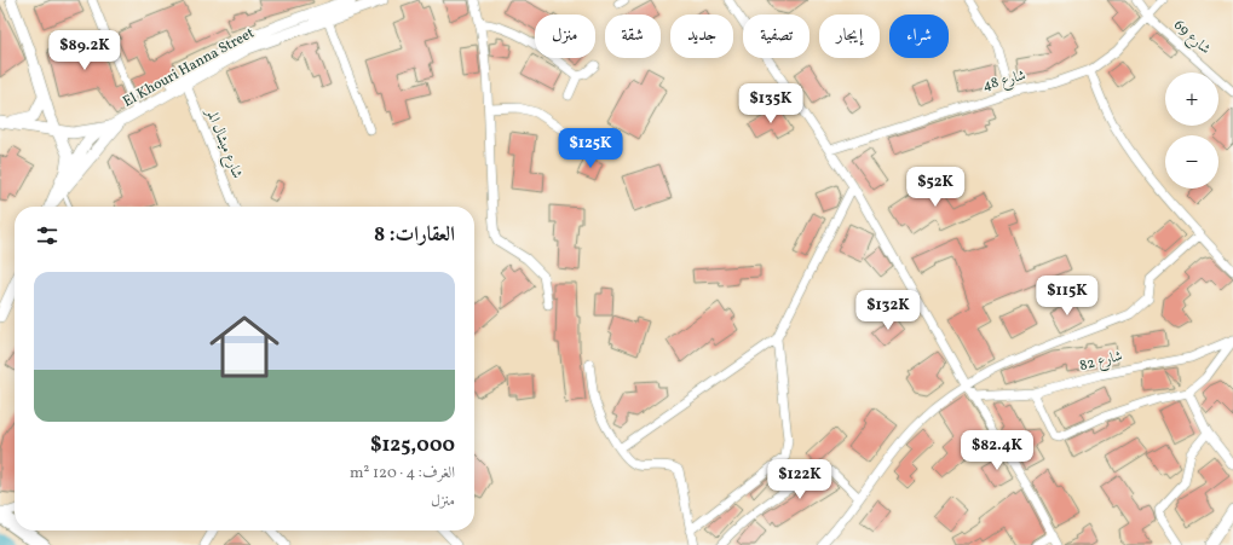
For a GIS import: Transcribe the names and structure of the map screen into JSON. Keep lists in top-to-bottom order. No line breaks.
{"streets":{"street":["شارع 69","El Khouri Hanna Street","شارع 48","شارع ميشال المر","شارع 82"]},"crossings":[["شارع 69","شارع 48"],["El Khouri Hanna Street","شارع ميشال المر"]],"page":{"chip":["شراء","إيجار","تصفية","جديد","شقة","منزل"],"price":["$89.2K","$135K","$125K","$52K","$115K","$132K","$82.4K","$122K"],"map_buttons":["+","−"],"heading":"العقارات: 8","list":[{"name":"$125,000","note":"الغرف: 4 · 120 m² · منزل"}]}}
